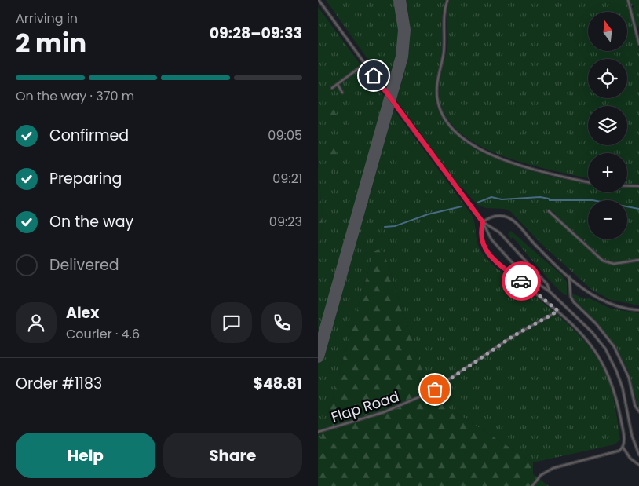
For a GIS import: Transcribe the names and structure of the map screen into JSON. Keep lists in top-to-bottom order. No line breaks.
{"streets":{"lane":["Flap Road"]},"north":"top","page":{"heading":["2 min","Arriving in","09:28–09:33"],"panel":["Alex","Courier · 4.6","Order #1183","$48.81"],"map_buttons":["+","−"],"bar":"On the way · 370 m","list":[["Confirmed","09:05"],["Preparing","09:21"],["On the way","09:23"],"Delivered"],"buttons":["Help","Share"]}}
